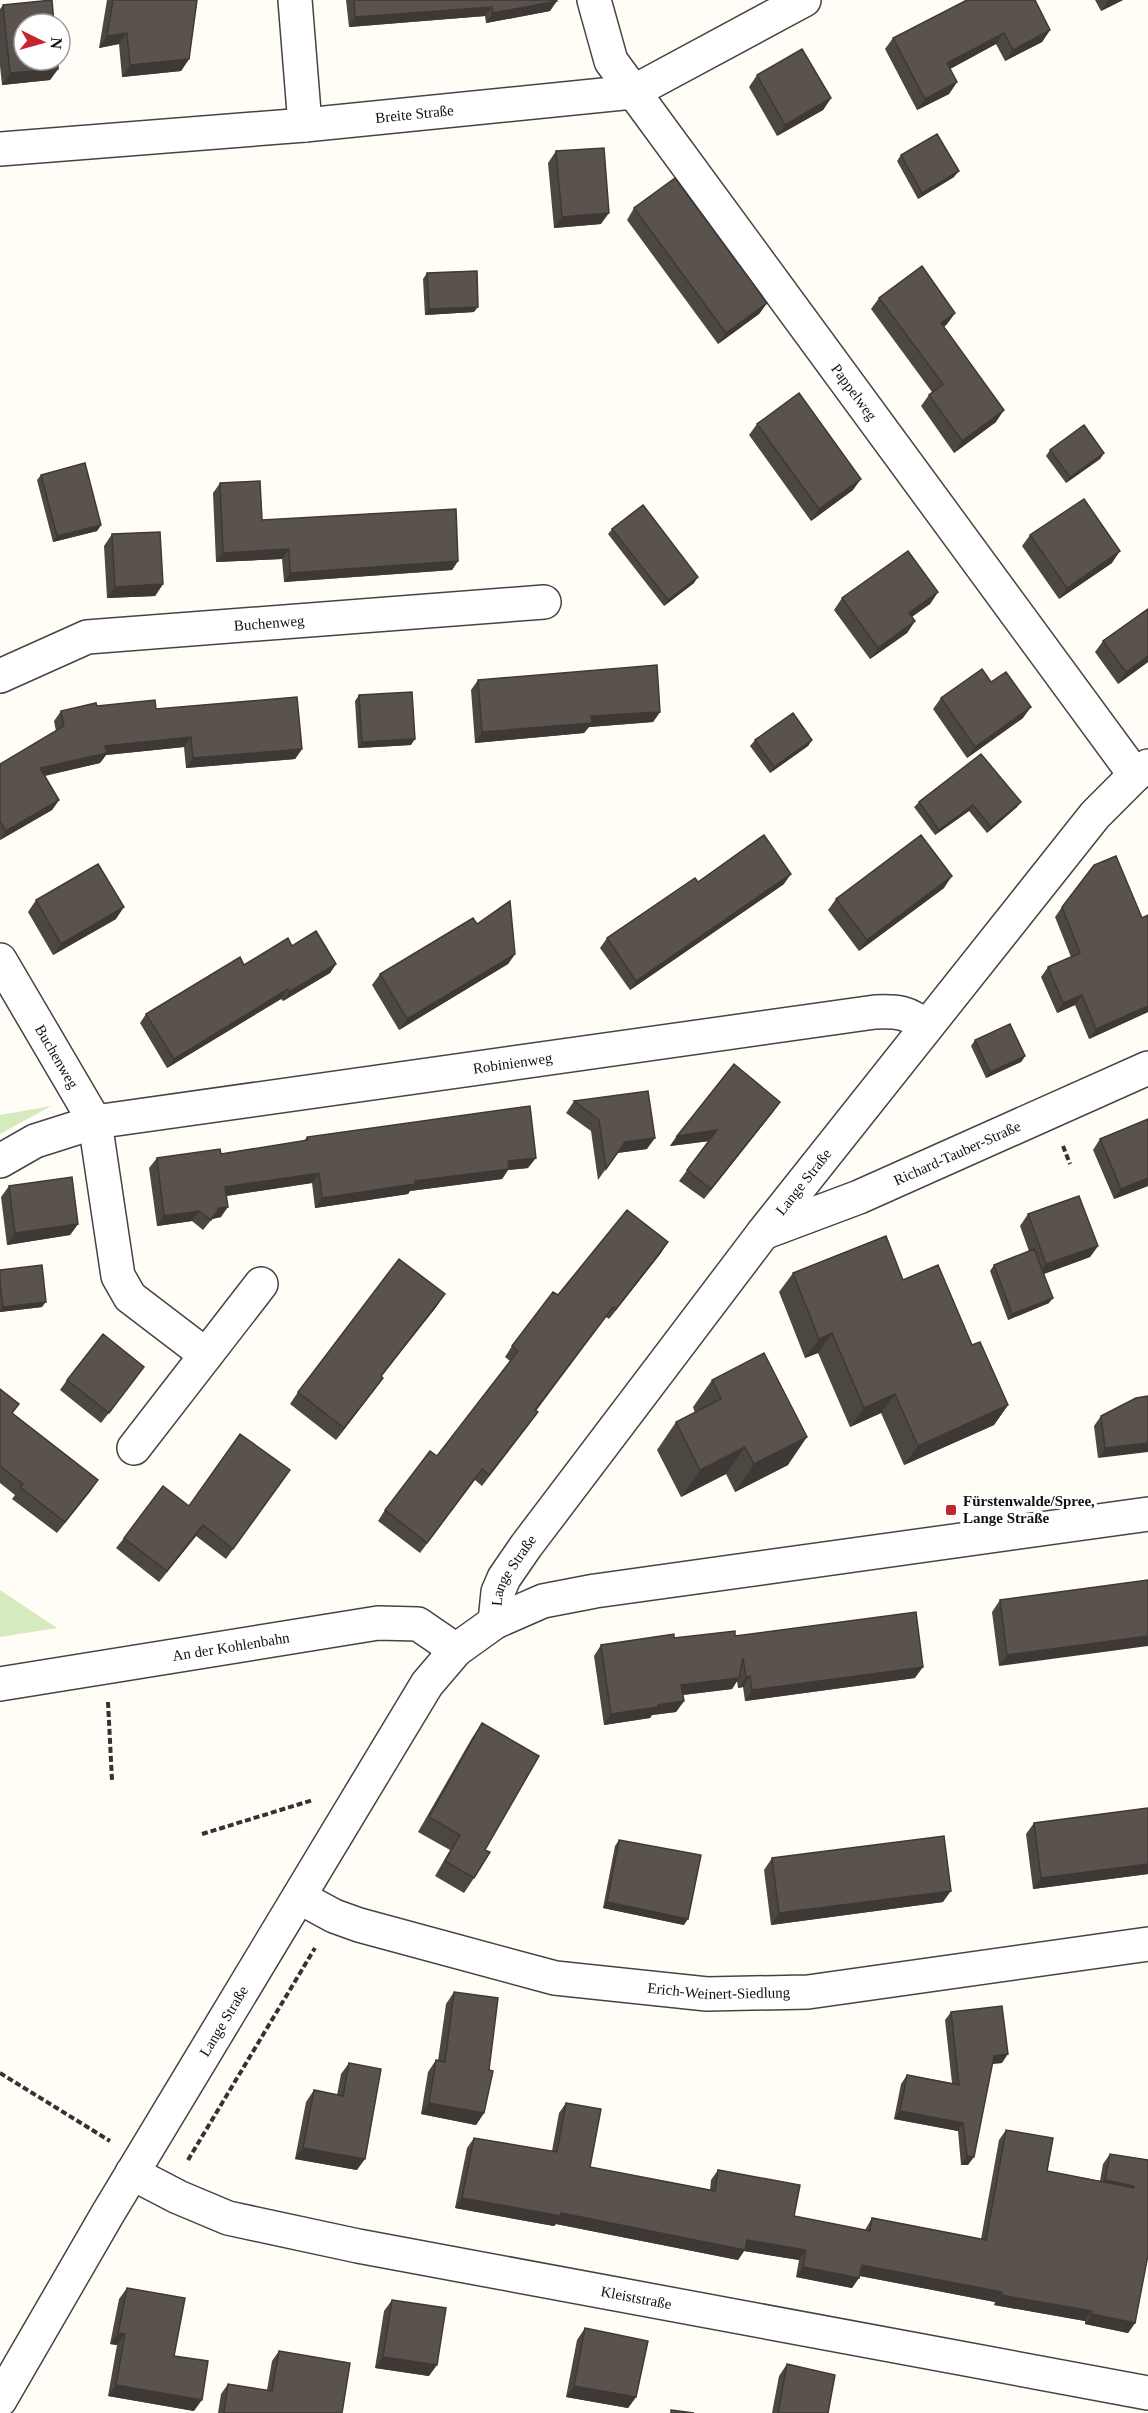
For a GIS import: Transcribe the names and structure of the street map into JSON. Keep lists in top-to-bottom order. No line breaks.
{"streets":{"street":["Breite Straße","Pappelweg","Buchenweg","Robinienweg","Richard-Tauber-Straße","Lange Straße","An der Kohlenbahn","Erich-Weinert-Siedlung","Kleiststraße"]},"crossings":[["Breite Straße","Pappelweg"],["Pappelweg","Lange Straße"],["Buchenweg","Robinienweg"],["Robinienweg","Lange Straße"],["Richard-Tauber-Straße","Lange Straße"],["Lange Straße","An der Kohlenbahn"],["Lange Straße","Erich-Weinert-Siedlung"],["Lange Straße","Kleiststraße"]],"places":{"transit":["Fürstenwalde/Spree, Lange Straße"]},"north":"right"}
